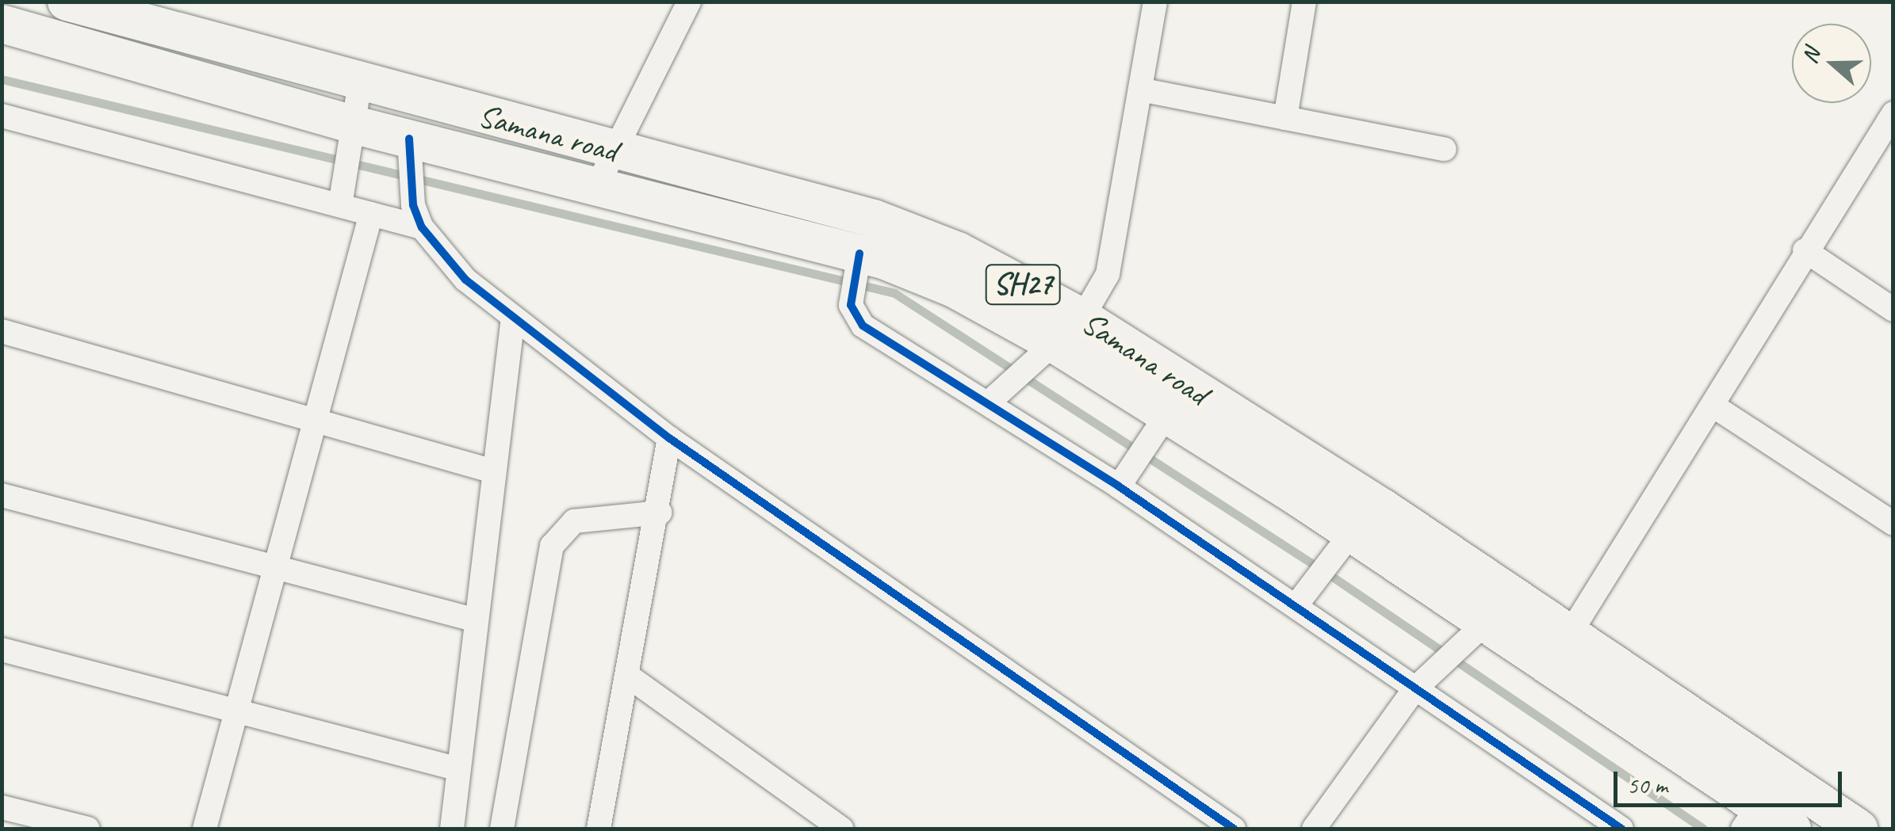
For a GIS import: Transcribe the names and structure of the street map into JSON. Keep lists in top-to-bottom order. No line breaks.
{"streets":{"main road":["Samana road","SH27"]},"scale_bar":"50 m","north":"left"}
